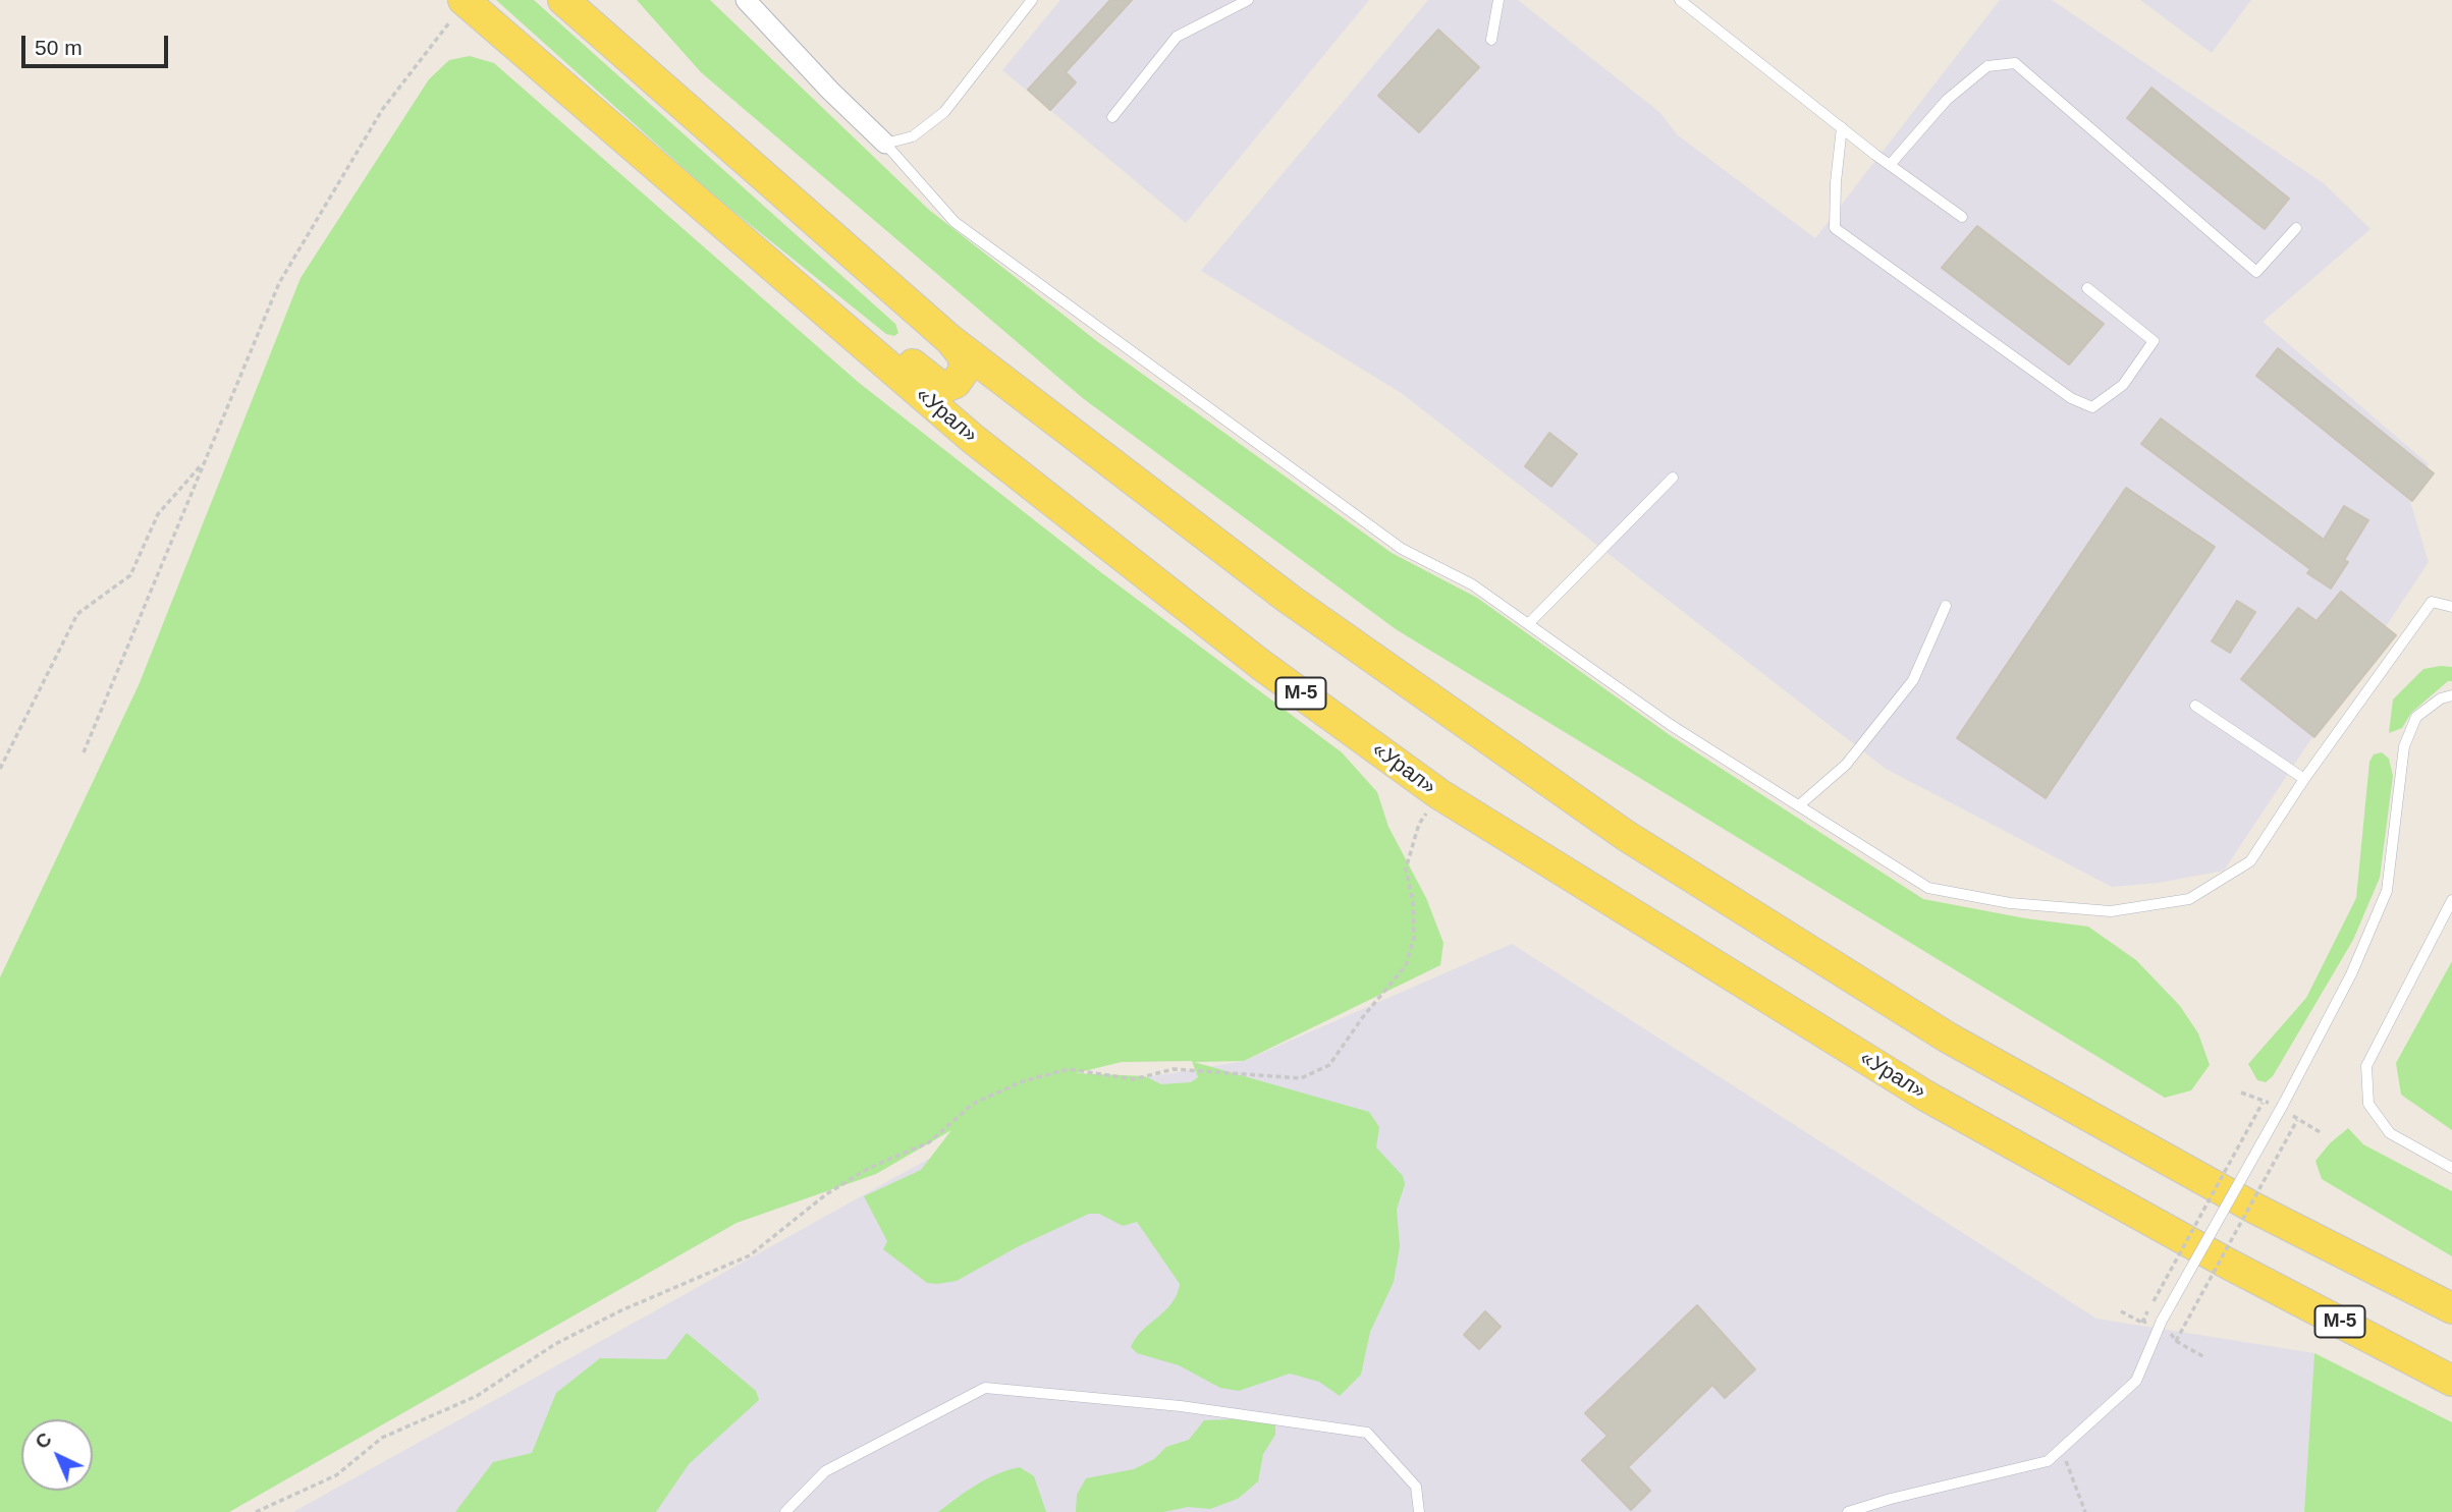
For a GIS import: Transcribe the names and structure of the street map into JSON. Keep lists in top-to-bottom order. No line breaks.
{"streets":{"main road":["«Урал»","М-5"]},"scale_bar":"50 m","north":"top left"}
